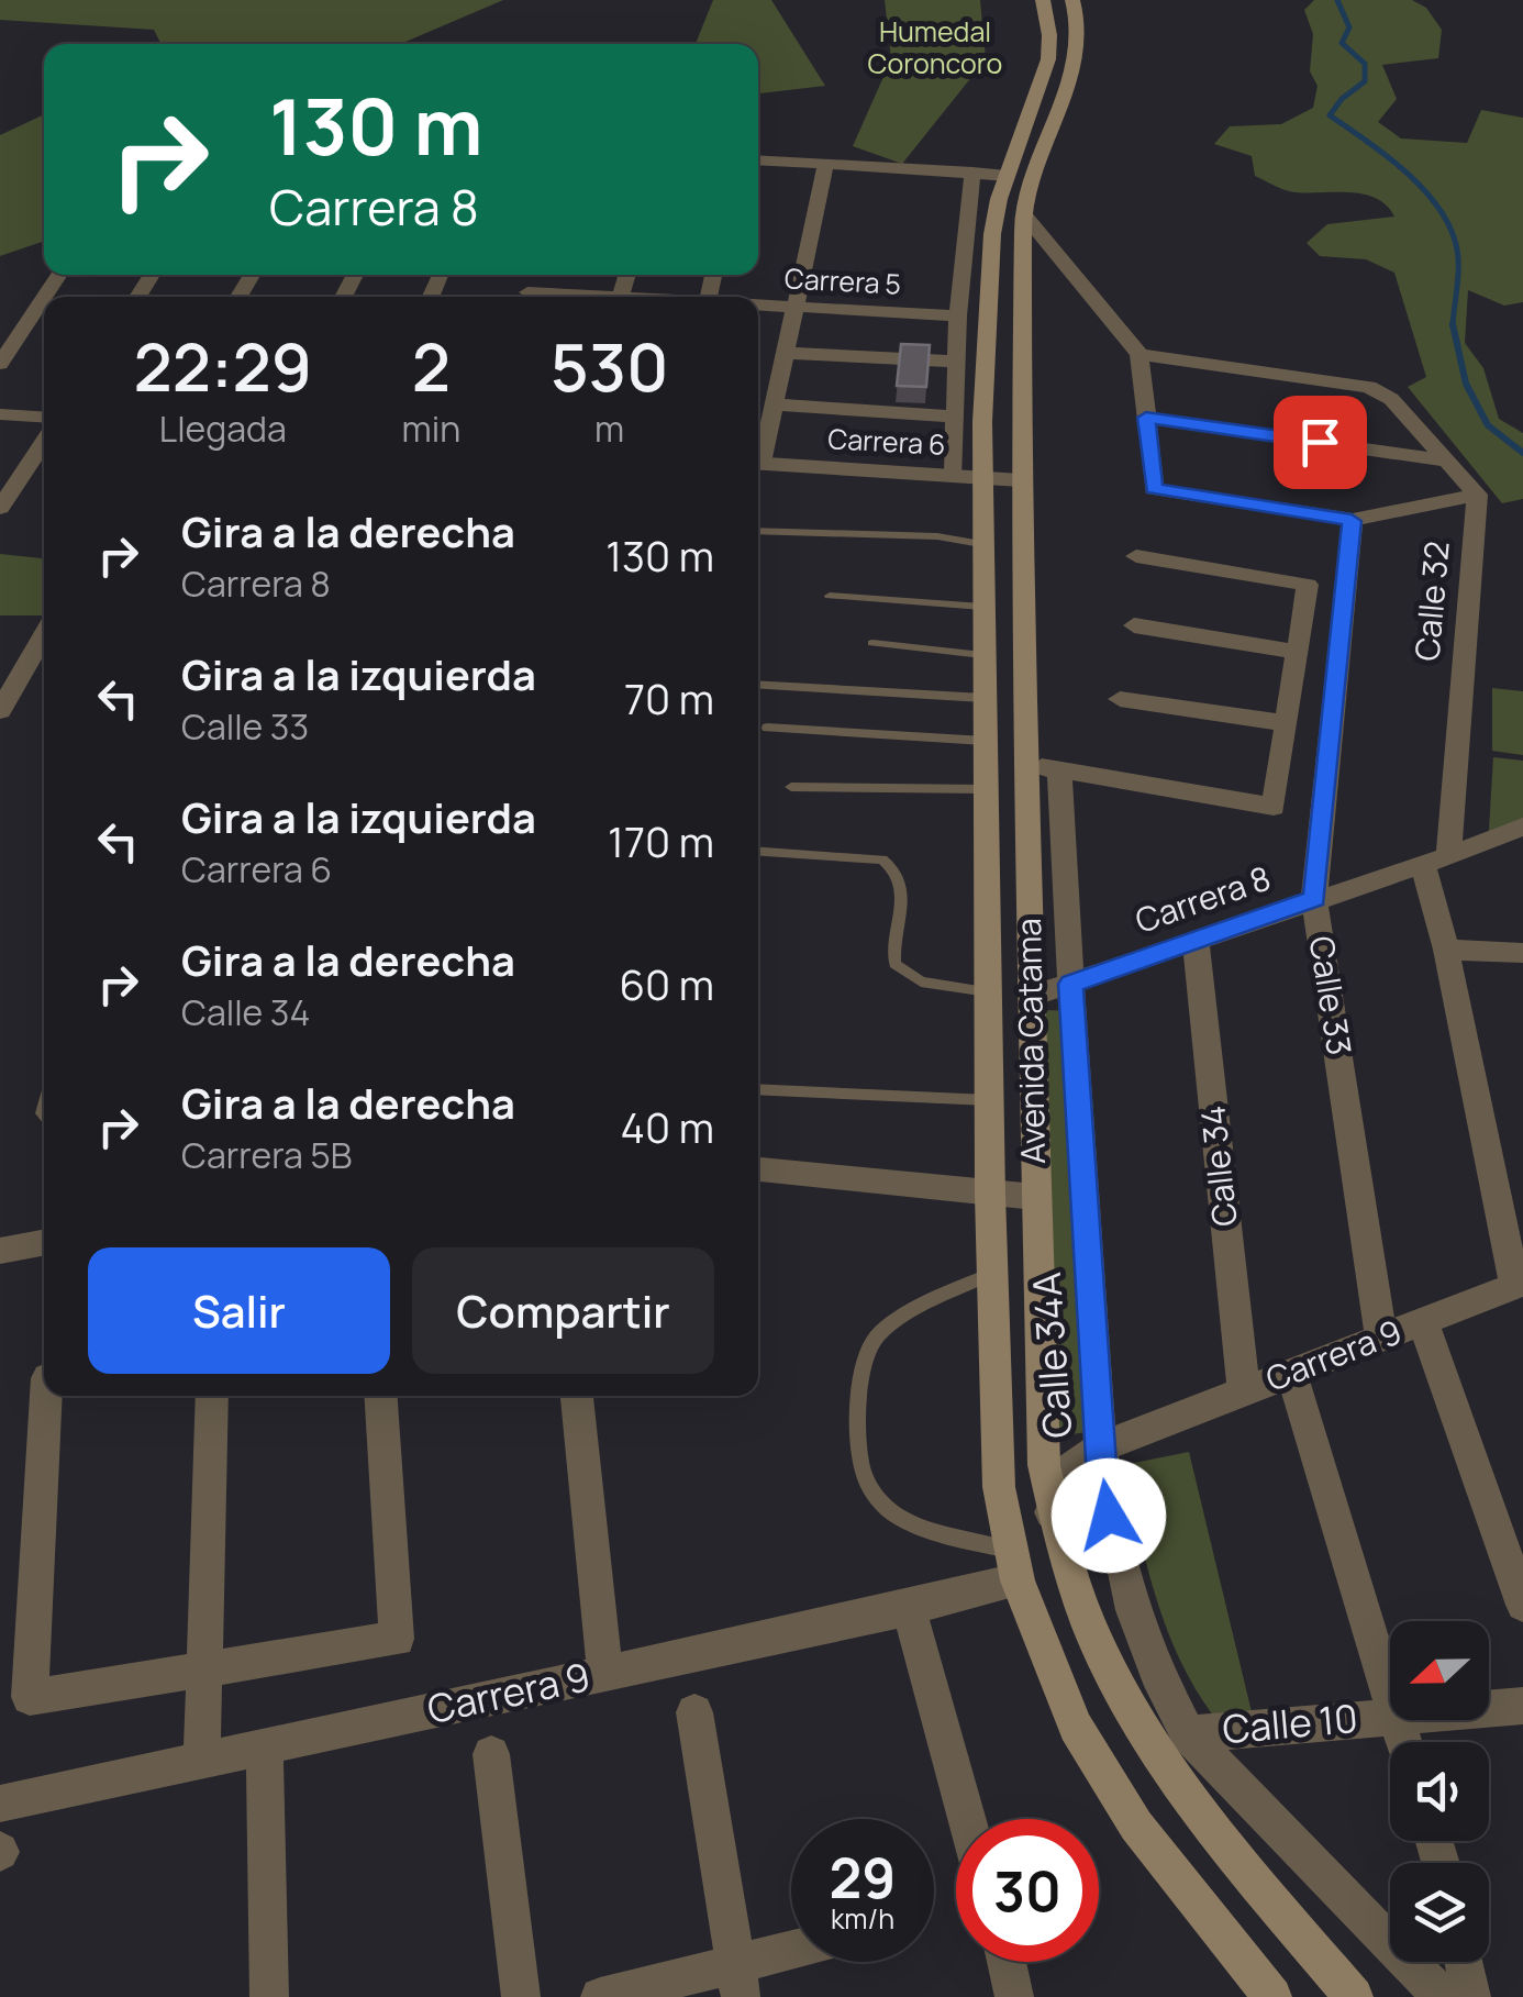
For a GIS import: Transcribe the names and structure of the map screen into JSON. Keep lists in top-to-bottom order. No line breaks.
{"streets":{"main road":["Avenida Catama"],"street":["Carrera 5","Carrera 6","Calle 32","Carrera 8","Calle 33","Calle 34","Calle 34A","Carrera 9","Calle 10"]},"crossings":[["Carrera 6","Avenida Catama"],["Calle 32","Carrera 8"],["Calle 32","Carrera 9"],["Carrera 8","Calle 33"],["Carrera 8","Avenida Catama"],["Carrera 8","Calle 34"],["Carrera 8","Calle 34A"],["Calle 33","Carrera 9"],["Avenida Catama","Carrera 9"],["Calle 34","Carrera 9"],["Calle 34A","Carrera 9"],["Calle 34A","Calle 10"]],"parks":["Humedal Coroncoro"],"north":"left","page":{"turn":["130 m","Carrera 8"],"eta":["22:29","Llegada","2","min","530","m"],"list":[{"name":"Gira a la derecha","note":"Carrera 8","value":"130 m"},{"name":"Gira a la izquierda","note":"Calle 33","value":"70 m"},{"name":"Gira a la izquierda","note":"Carrera 6","value":"170 m"},{"name":"Gira a la derecha","note":"Calle 34","value":"60 m"},{"name":"Gira a la derecha","note":"Carrera 5B","value":"40 m"}],"buttons":["Salir","Compartir"],"speed":"29 km/h","limit":"30"}}
